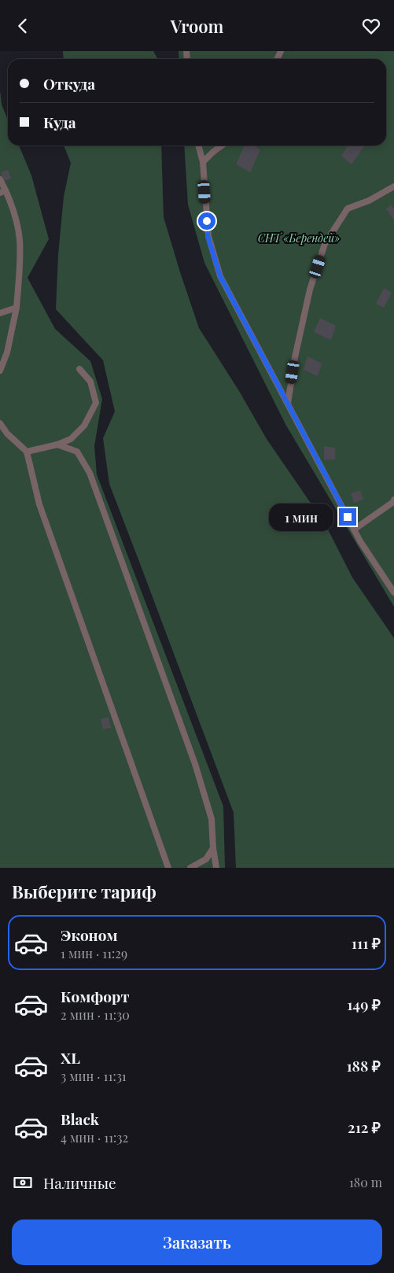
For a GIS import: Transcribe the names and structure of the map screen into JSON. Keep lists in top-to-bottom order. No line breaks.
{"parks":["СНТ «Берендей»"],"page":{"header":"Vroom","banner":["Откуда","Куда"],"bubble":"1 мин","heading":"Выберите тариф","list":[{"name":"Эконом","note":"1 мин · 11:29","value":"111 ₽"},{"name":"Комфорт","note":"2 мин · 11:30","value":"149 ₽"},{"name":"XL","note":"3 мин · 11:31","value":"188 ₽"},{"name":"Black","note":"4 мин · 11:32","value":"212 ₽"}],"pay":["Наличные","180 m"],"buttons":"Заказать"}}
